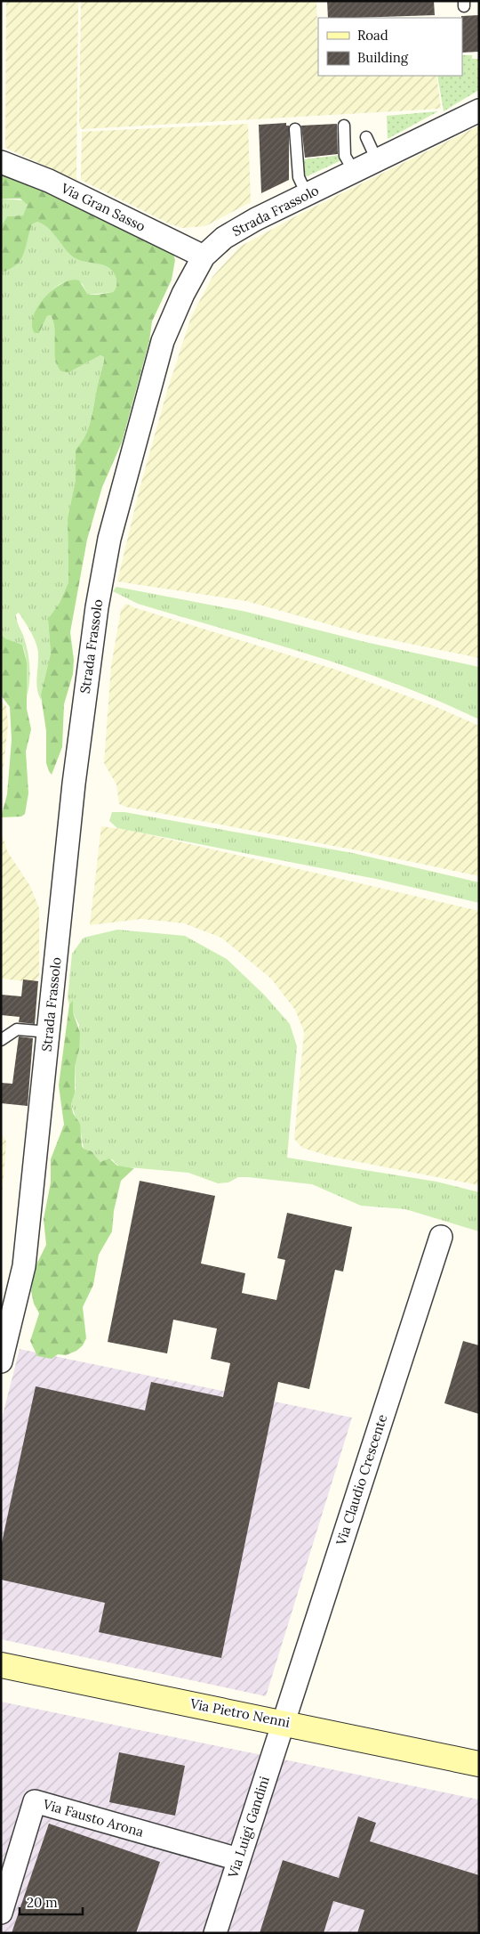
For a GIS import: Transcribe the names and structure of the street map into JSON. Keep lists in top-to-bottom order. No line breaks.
{"streets":{"street":["Via Gran Sasso","Strada Frassolo","Via Claudio Crescente","Via Pietro Nenni","Via Fausto Arona","Via Luigi Gandini"]},"crossings":[["Via Gran Sasso","Strada Frassolo"],["Via Claudio Crescente","Via Pietro Nenni"],["Via Claudio Crescente","Via Luigi Gandini"],["Via Pietro Nenni","Via Luigi Gandini"],["Via Fausto Arona","Via Luigi Gandini"]],"legend":["Road","Building"],"scale_bar":"20 m"}
